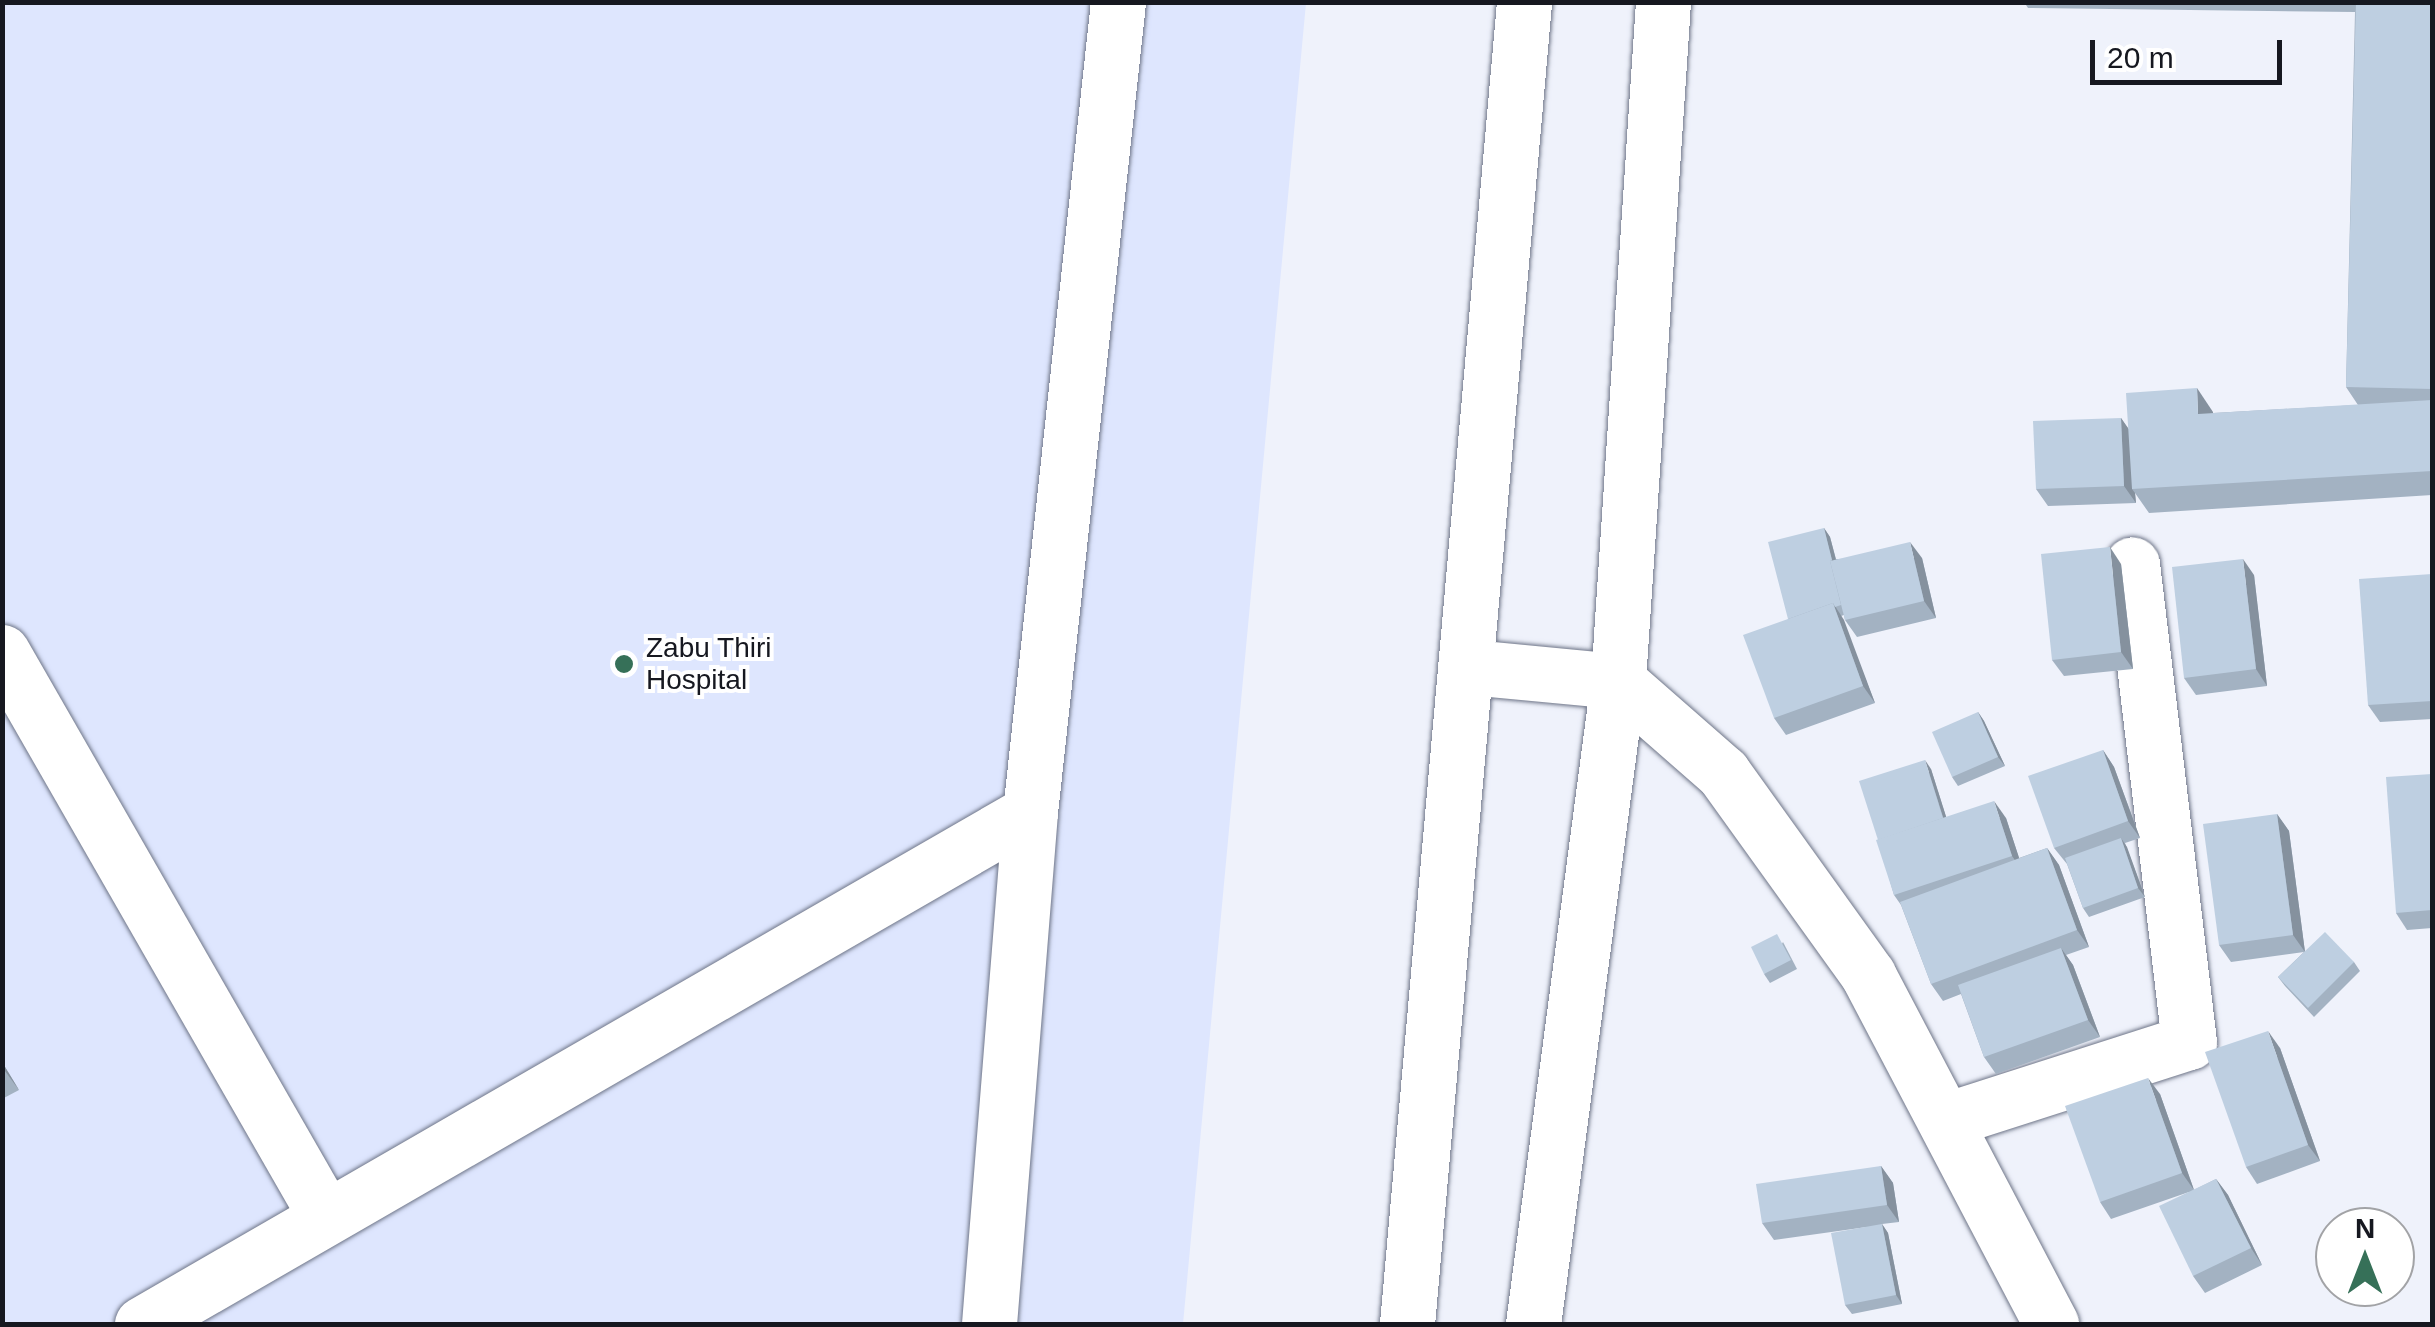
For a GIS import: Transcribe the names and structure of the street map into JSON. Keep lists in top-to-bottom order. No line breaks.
{"places":["Zabu Thiri Hospital"],"scale_bar":"20 m","north":"top"}
